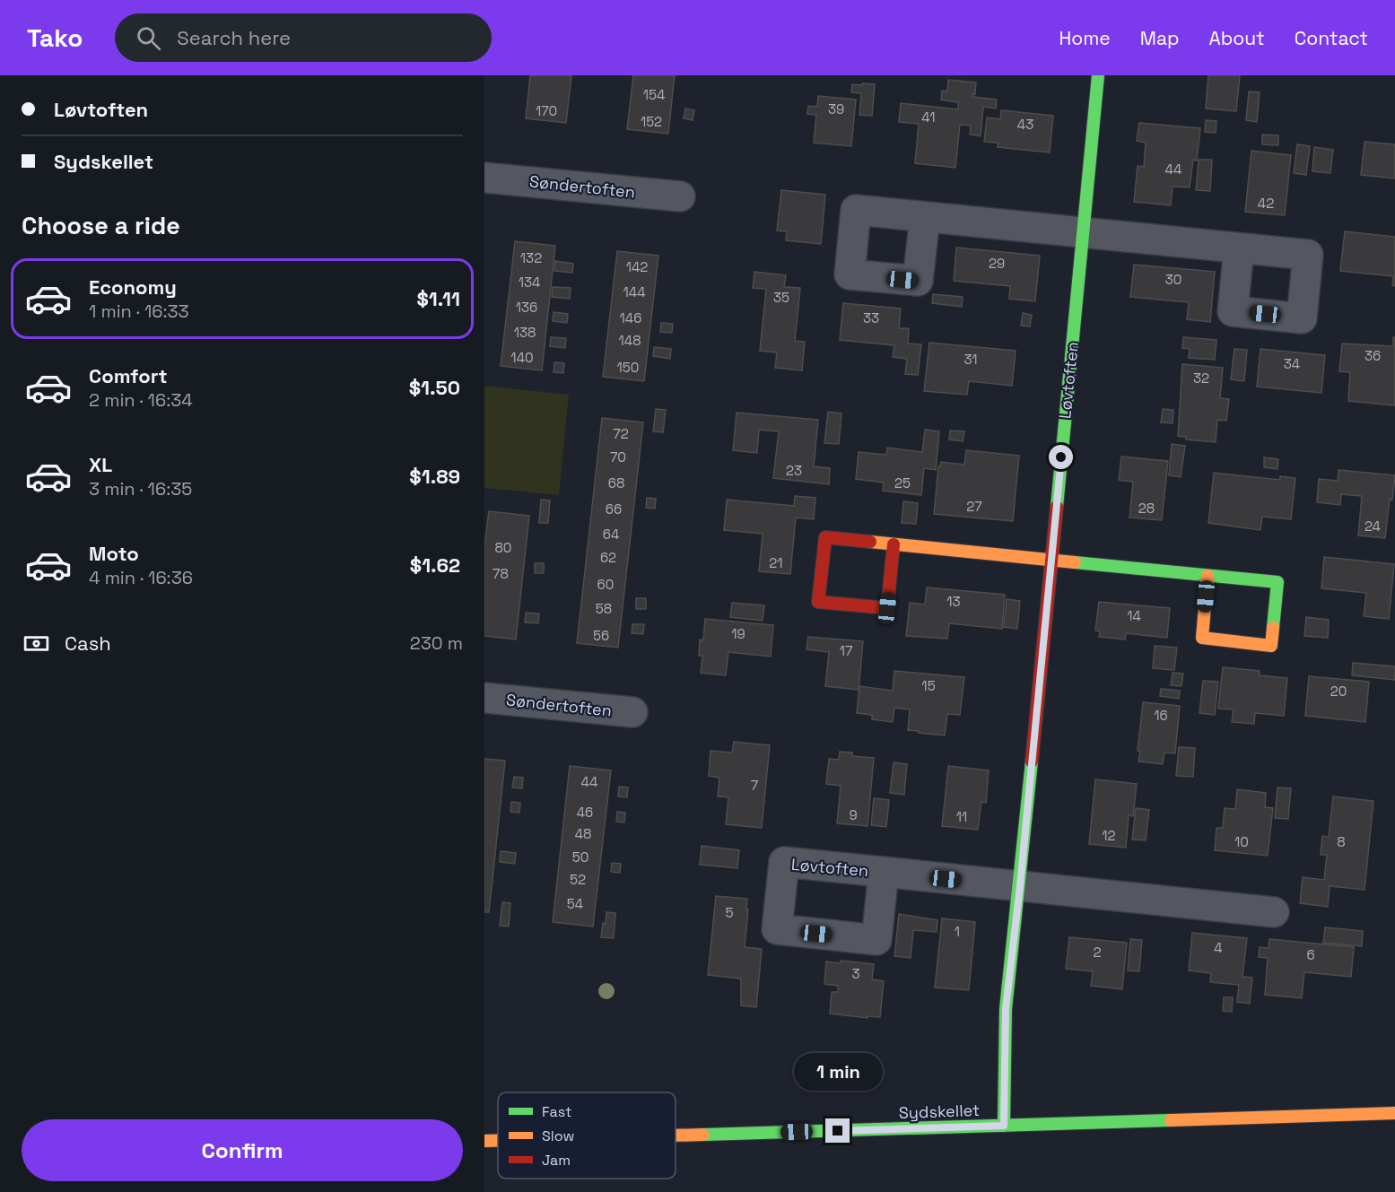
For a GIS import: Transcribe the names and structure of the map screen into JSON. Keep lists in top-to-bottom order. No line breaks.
{"streets":{"street":["Søndertoften","Løvtoften","Sydskellet"]},"crossings":[["Løvtoften","Sydskellet"]],"house_numbers":["154","39","170","41","152","43","44","42","132","29","142","30","134","144","35","136","146","33","138","148","36","140","31","34","150","32","72","70","23","68","25","27","28","66","24","64","80","62","21","78","60","13","58","14","19","56","17","15","20","16","44","7","46","9","11","48","12","10","8","50","52","54","5","1","4","2","6","3"],"legend":["Fast","Slow","Jam"],"page":{"header":"Tako","search":"Search here","nav":["Home","Map","About","Contact"],"banner":["Løvtoften","Sydskellet"],"heading":"Choose a ride","list":[{"name":"Economy","note":"1 min · 16:33","value":"$1.11"},{"name":"Comfort","note":"2 min · 16:34","value":"$1.50"},{"name":"XL","note":"3 min · 16:35","value":"$1.89"},{"name":"Moto","note":"4 min · 16:36","value":"$1.62"}],"pay":["Cash","230 m"],"bubble":"1 min","buttons":"Confirm"}}
